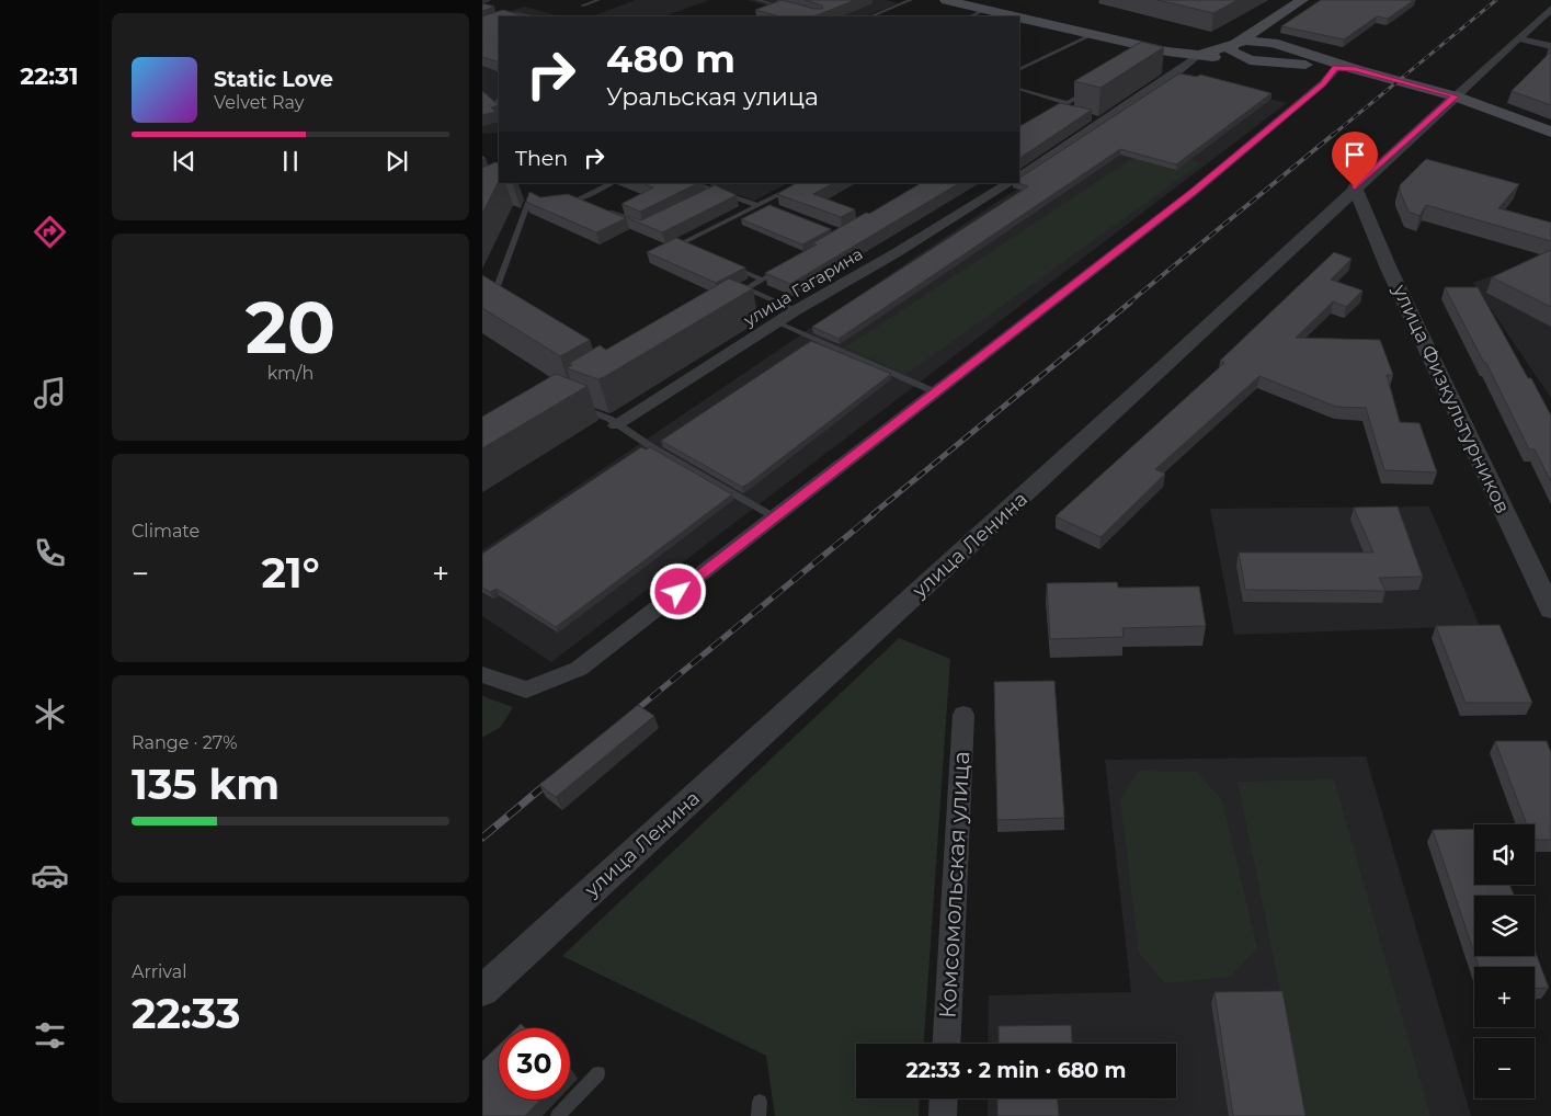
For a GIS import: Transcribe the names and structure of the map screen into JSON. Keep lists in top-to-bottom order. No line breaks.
{"streets":{"street":["улица Гагарина","улица Физкультурников","улица Ленина","Комсомольская улица"]},"crossings":[["улица Физкультурников","улица Ленина"]],"page":{"tabs":"22:31","turn":["480 m","Уральская улица"],"song":["Static Love","Velvet Ray"],"then":"Then","tile":[["20","km/h"],"Climate",["Range · 27%","135 km"],["Arrival","22:33"]],"heat":["−","21°","+"],"map_buttons":["+","−"],"limit":"30","trip":"22:33 · 2 min · 680 m"}}
